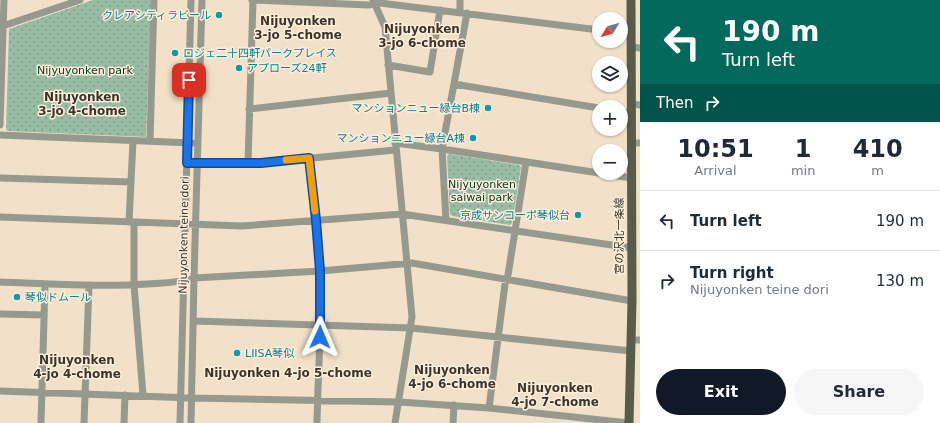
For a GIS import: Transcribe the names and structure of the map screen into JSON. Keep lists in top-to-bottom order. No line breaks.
{"streets":{"main road":["宮の沢北一条線"],"street":["Nijuyonken teine dori"]},"districts":["Nijuyonken 3-jo 5-chome","Nijuyonken 3-jo 6-chome","Nijuyonken 3-jo 4-chome","Nijuyonken 4-jo 4-chome","Nijuyonken 4-jo 6-chome","Nijuyonken 4-jo 5-chome","Nijuyonken 4-jo 7-chome"],"parks":["Nijyuyonken park","Nijyuyonken saiwai park"],"places":["クレアシティラビール","ロジェ二十四軒パークプレイス","アプローズ24軒","マンションニュー緑台B棟","マンションニュー緑台A棟","京成サンコーポ琴似台","琴似ドムール","LIISA琴似"],"north":"bottom left","page":{"turn":["190 m","Turn left"],"map_buttons":["+","−"],"then":"Then","eta":["10:51","Arrival","1","min","410","m"],"list":[{"name":"Turn left","value":"190 m"},{"name":"Turn right","note":"Nijuyonken teine dori","value":"130 m"}],"buttons":["Exit","Share"]}}
